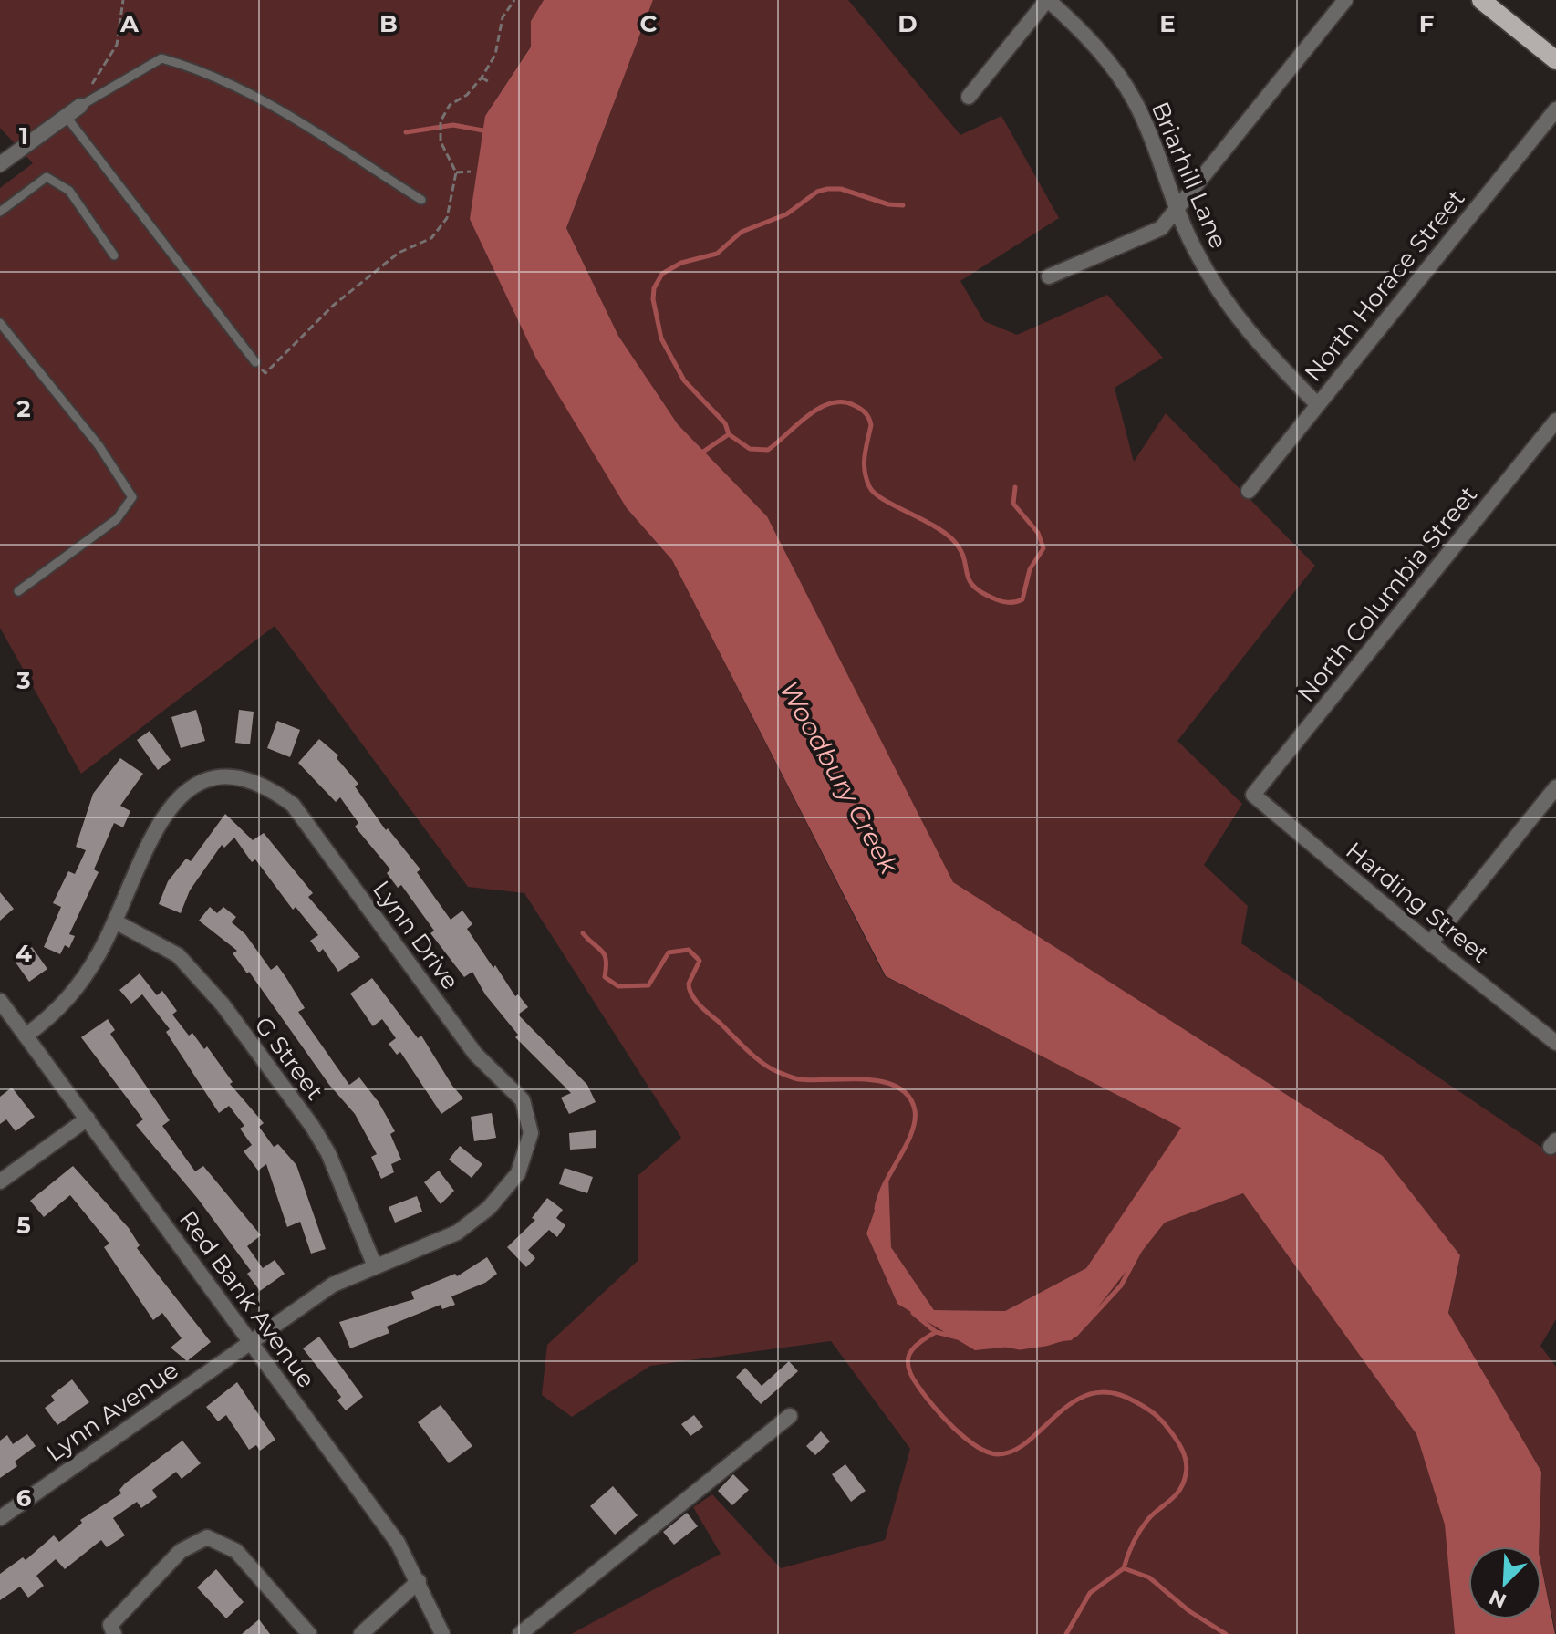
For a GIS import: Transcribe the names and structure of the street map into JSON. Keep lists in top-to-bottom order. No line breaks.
{"streets":{"street":["Briarhill Lane","North Horace Street","North Columbia Street","Harding Street","Lynn Drive","G Street","Red Bank Avenue","Lynn Avenue"]},"crossings":[["Briarhill Lane","North Horace Street"],["North Columbia Street","Harding Street"],["Lynn Drive","G Street"],["Lynn Drive","Red Bank Avenue"],["Lynn Drive","Lynn Avenue"],["Red Bank Avenue","Lynn Avenue"]],"water":["Woodbury Creek"],"north":"bottom left","grid":{"columns":["A","B","C","D","E","F"],"rows":["1","2","3","4","5","6"]}}
